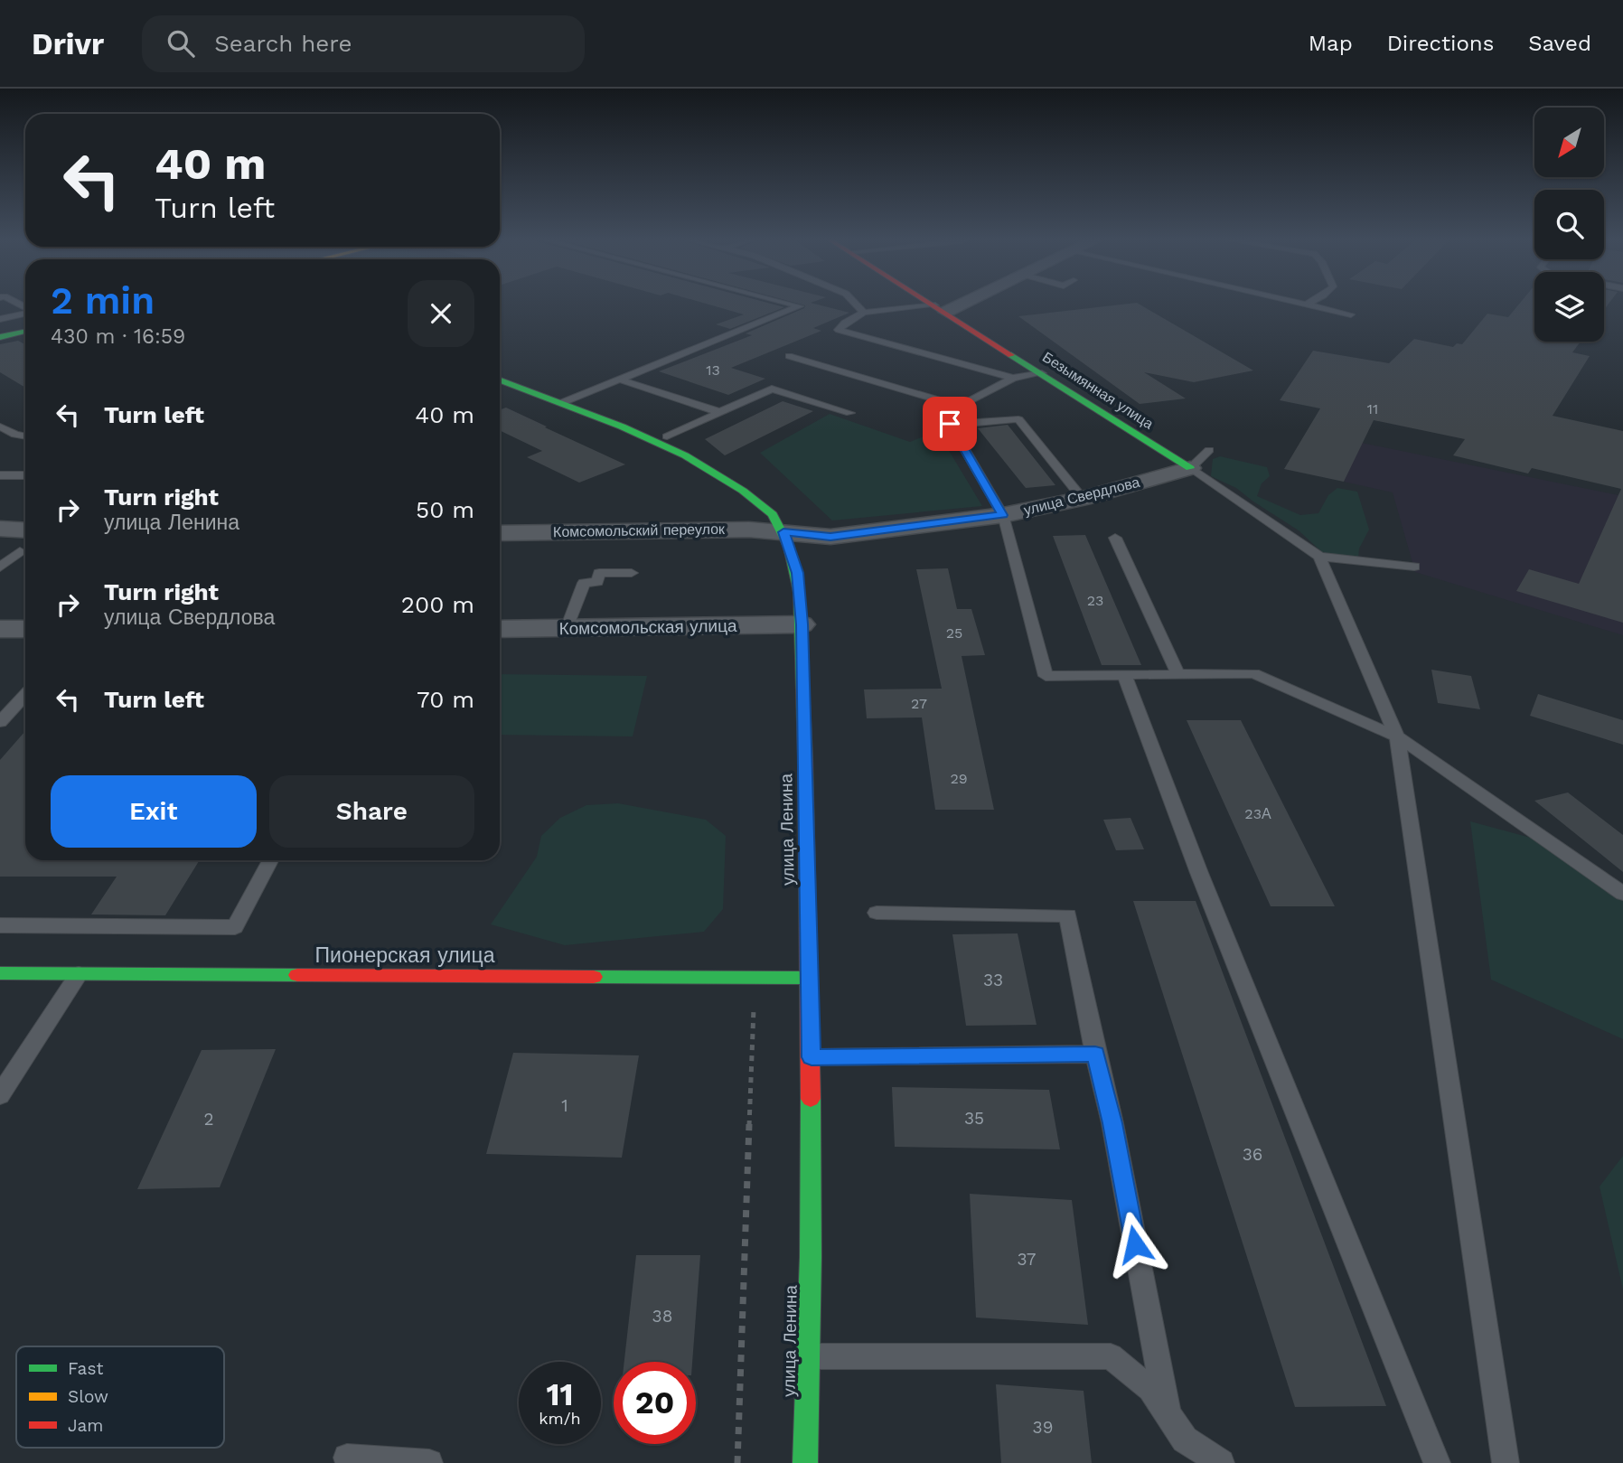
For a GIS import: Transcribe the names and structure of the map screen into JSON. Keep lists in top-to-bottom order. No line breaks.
{"streets":{"street":["Безымянная улица","улица Свердлова","Комсомольский переулок","Комсомольская улица","улица Ленина","Пионерская улица"]},"crossings":[["Безымянная улица","улица Свердлова"],["улица Свердлова","Комсомольский переулок"],["улица Свердлова","улица Ленина"],["Комсомольский переулок","улица Ленина"],["Комсомольская улица","улица Ленина"],["улица Ленина","Пионерская улица"]],"house_numbers":["13","11","23","25","27","29","23А","33","1","35","2","36","37","38","39"],"legend":["Fast","Slow","Jam"],"north":"bottom left","page":{"header":"Drivr","search":"Search here","nav":["Map","Directions","Saved"],"turn":["40 m","Turn left"],"heading":["2 min","430 m · 16:59"],"list":[{"name":"Turn left","value":"40 m"},{"name":"Turn right","note":"улица Ленина","value":"50 m"},{"name":"Turn right","note":"улица Свердлова","value":"200 m"},{"name":"Turn left","value":"70 m"}],"buttons":["Exit","Share"],"speed":"11 km/h","limit":"20"}}
